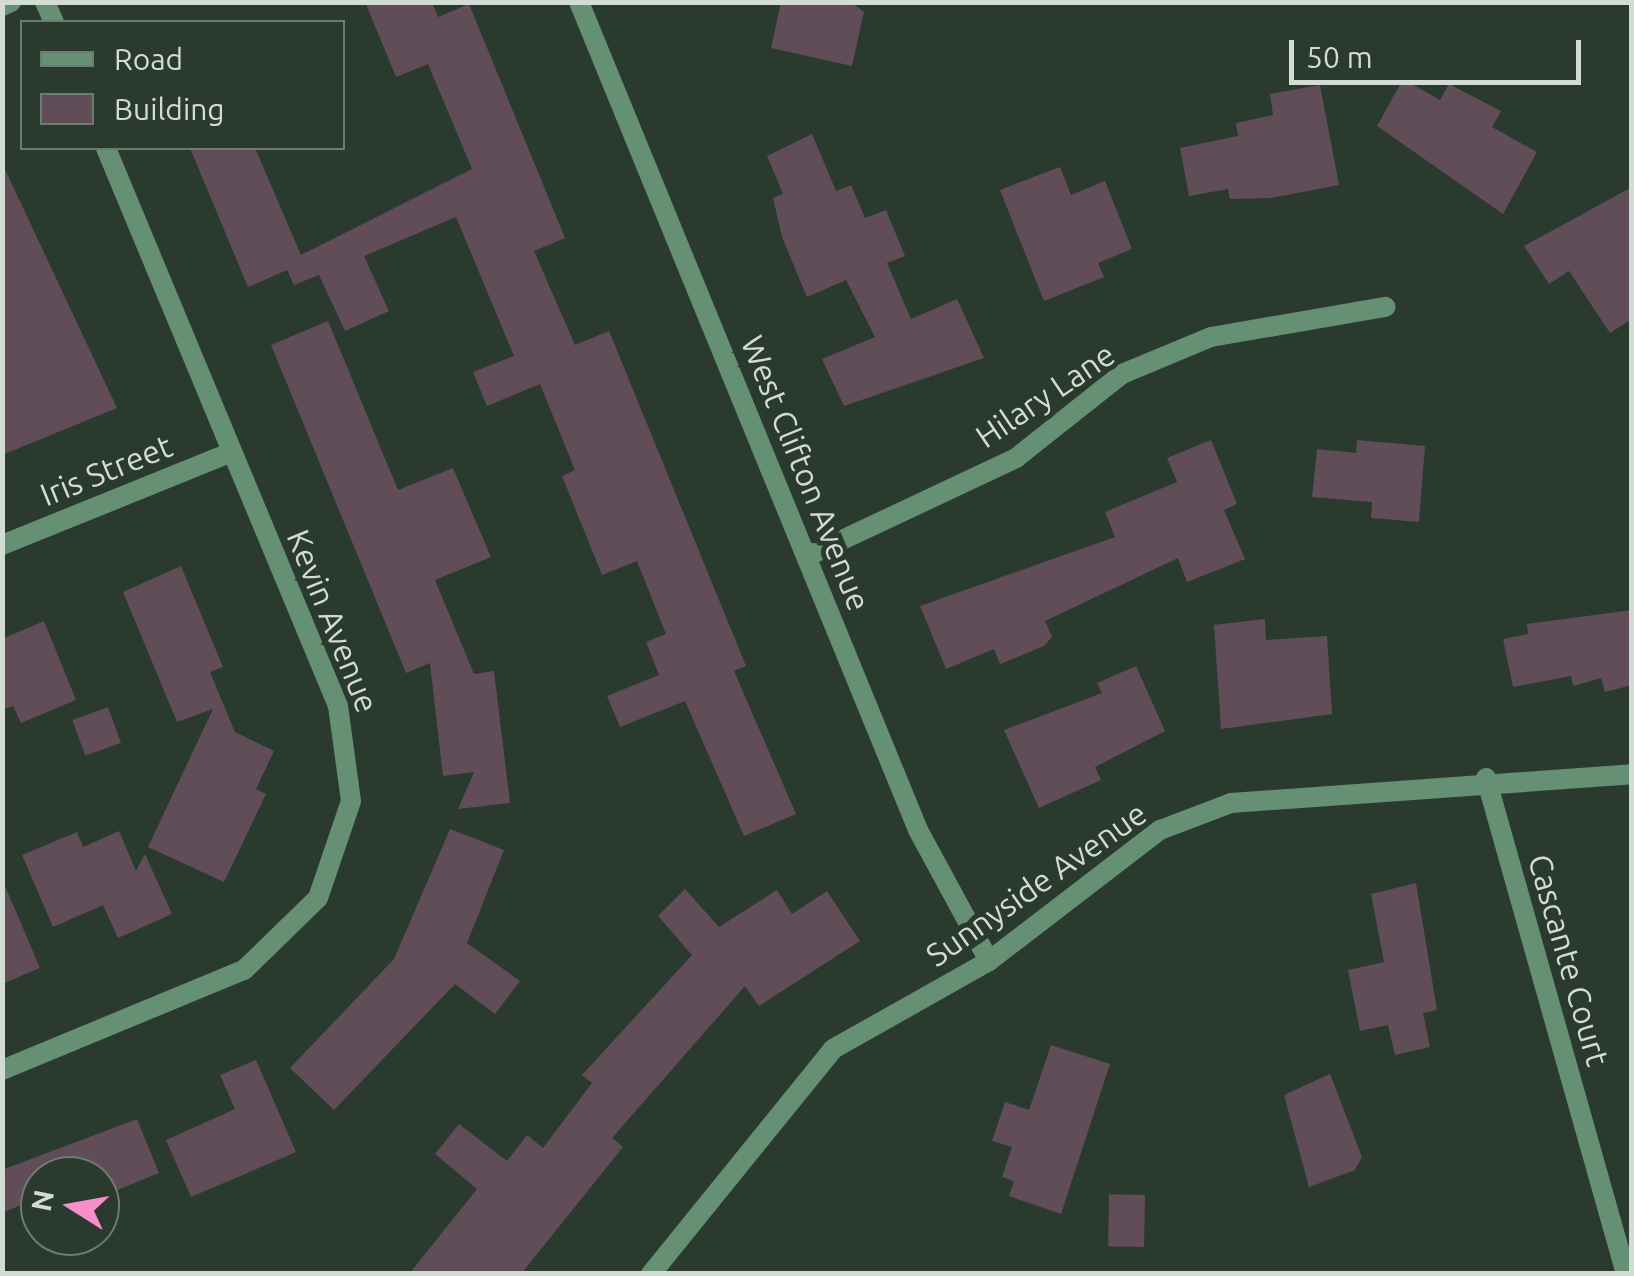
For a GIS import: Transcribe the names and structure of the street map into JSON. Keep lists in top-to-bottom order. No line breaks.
{"streets":{"street":["Hilary Lane","Iris Street","West Clifton Avenue","Kevin Avenue","Sunnyside Avenue","Cascante Court"]},"crossings":[["Hilary Lane","West Clifton Avenue"],["Iris Street","Kevin Avenue"],["West Clifton Avenue","Sunnyside Avenue"],["Sunnyside Avenue","Cascante Court"]],"legend":["Road","Building"],"scale_bar":"50 m","north":"left"}
